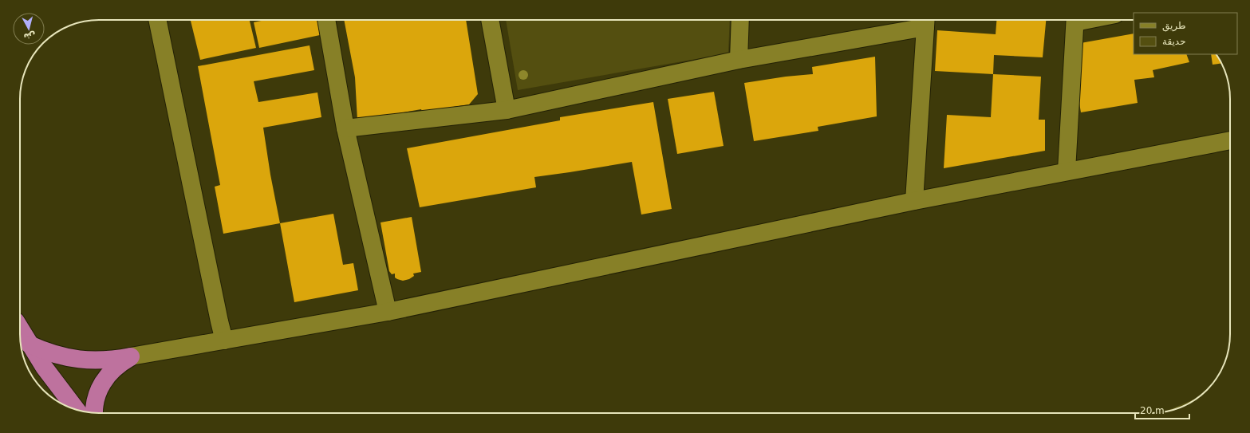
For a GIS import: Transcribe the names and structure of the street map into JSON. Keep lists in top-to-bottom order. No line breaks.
{"legend":["طريق","حديقة"],"scale_bar":"20 m","north":"bottom"}
